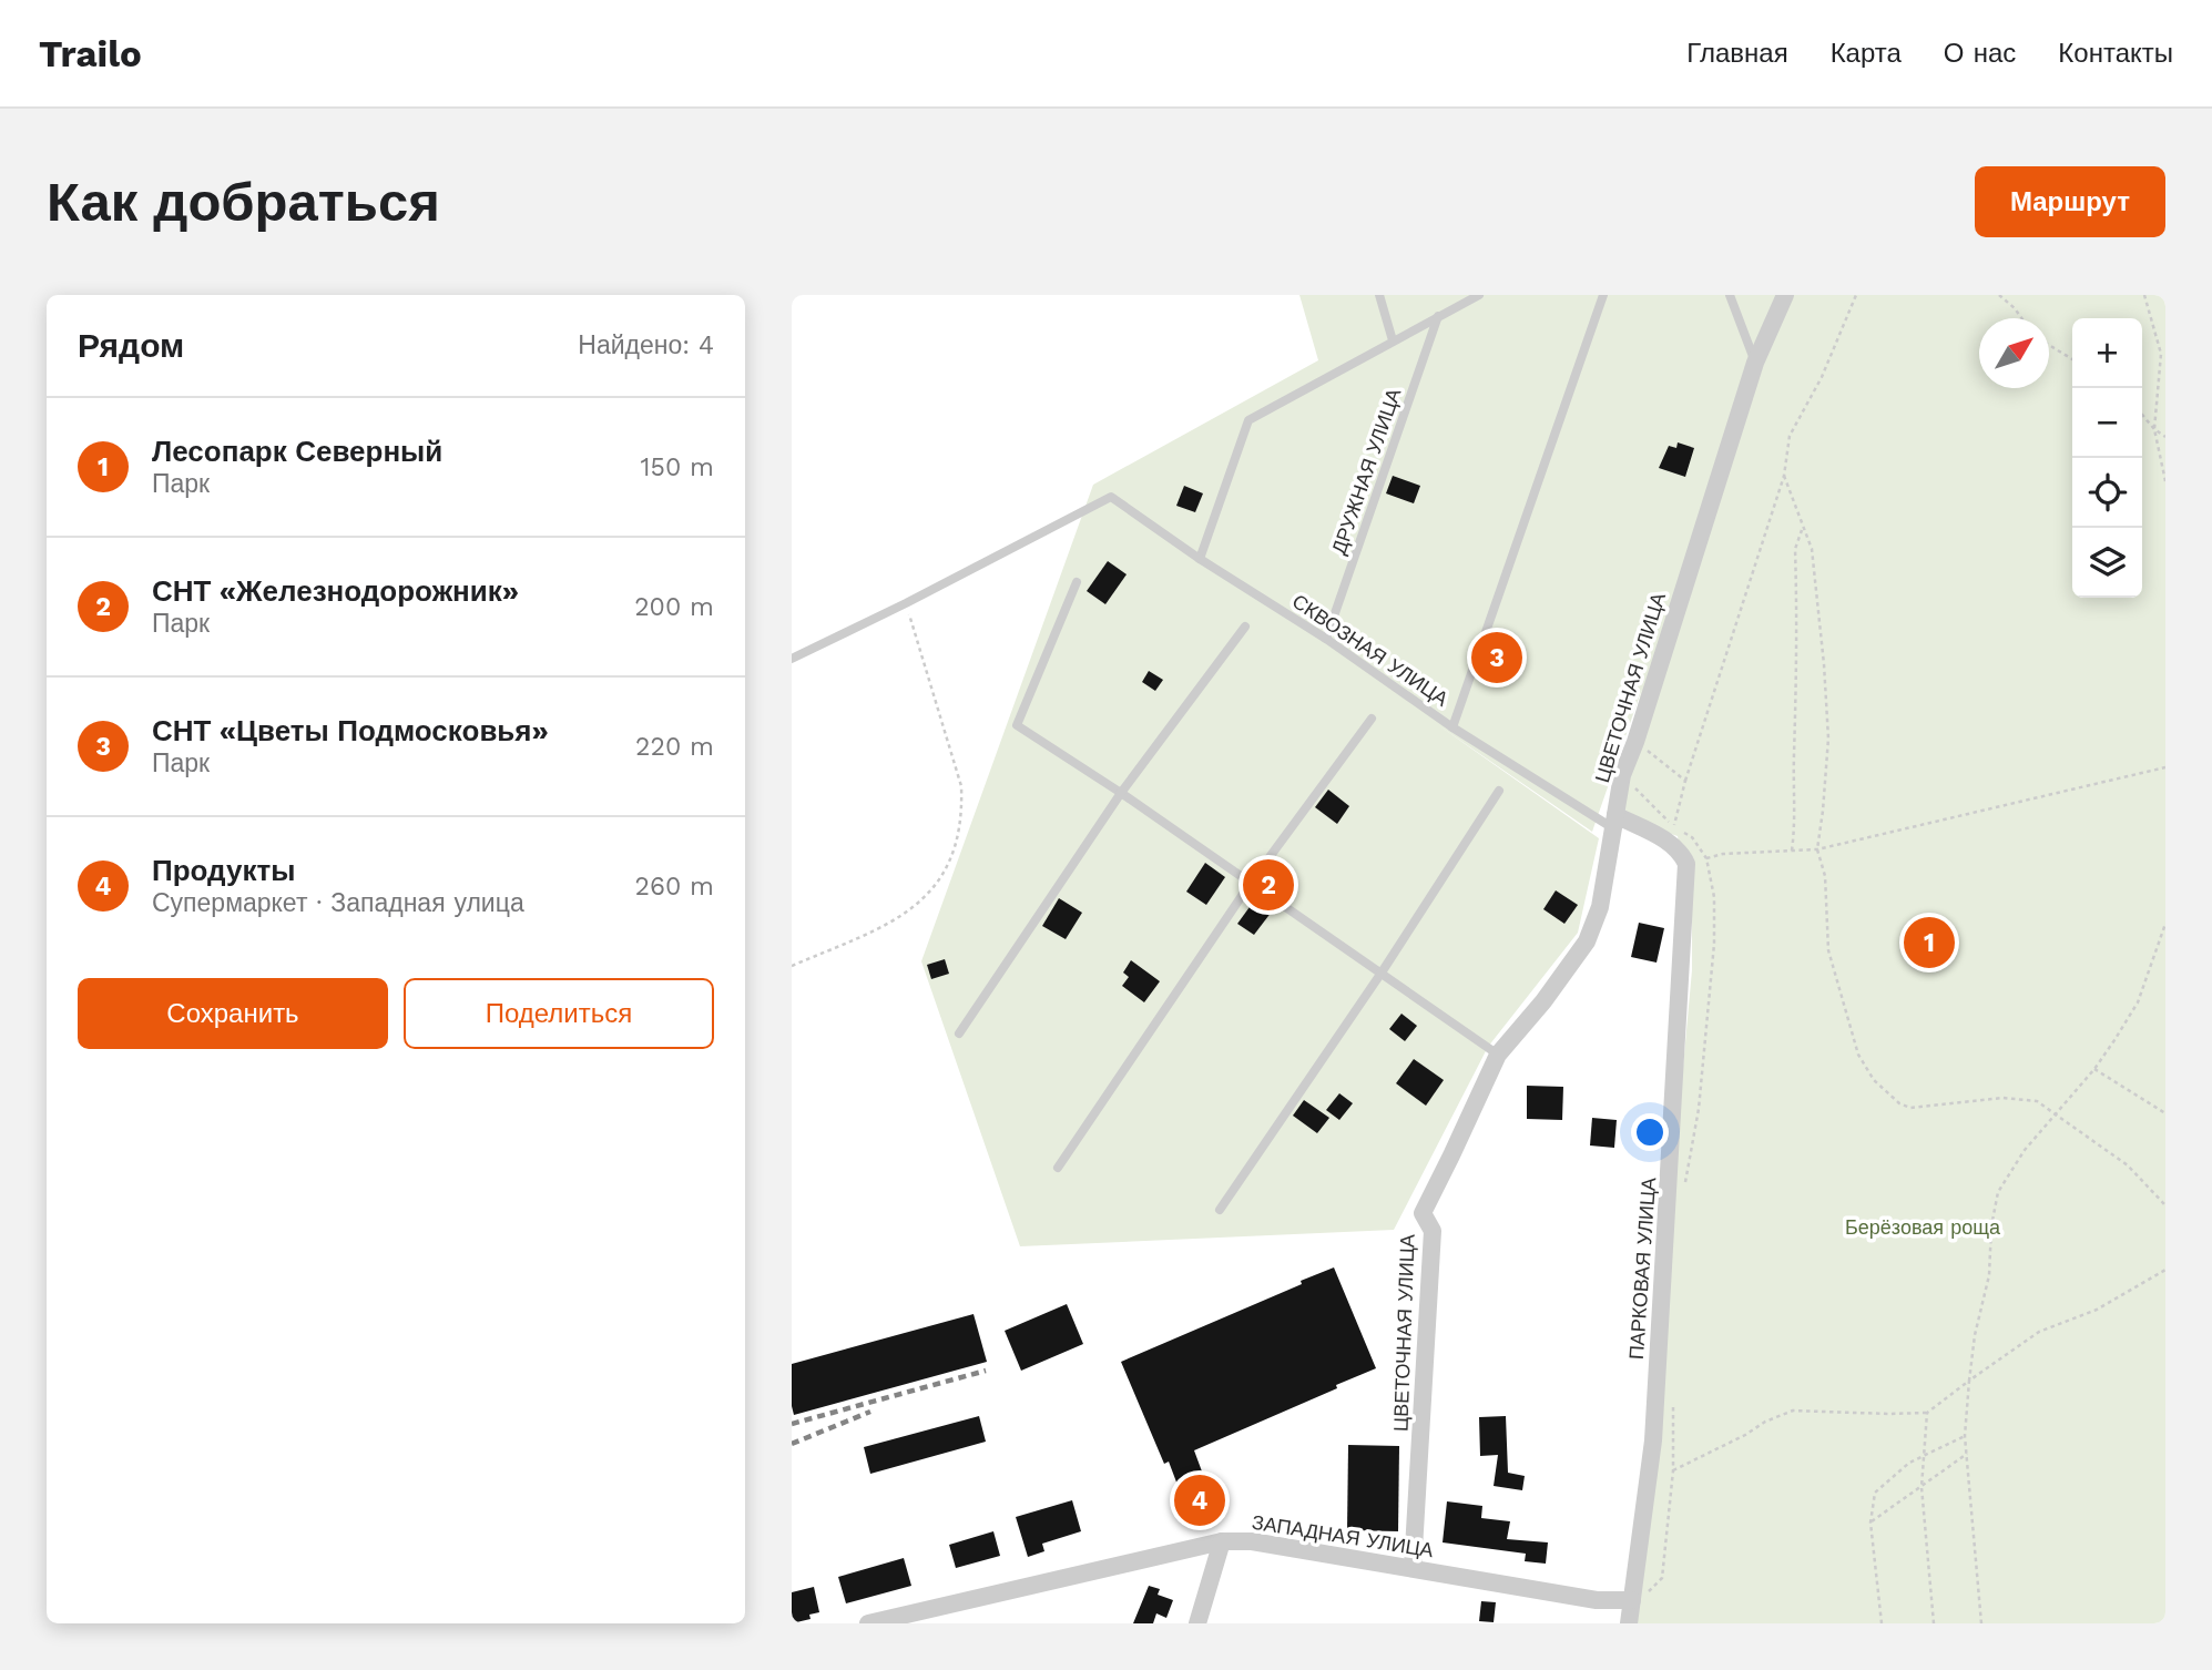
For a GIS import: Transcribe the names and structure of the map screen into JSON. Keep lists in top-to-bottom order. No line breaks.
{"streets":{"street":["ЦВЕТОЧНАЯ УЛИЦА","ПАРКОВАЯ УЛИЦА","ЗАПАДНАЯ УЛИЦА"],"lane":["ДРУЖНАЯ УЛИЦА","СКВОЗНАЯ УЛИЦА"]},"crossings":[["ДРУЖНАЯ УЛИЦА","СКВОЗНАЯ УЛИЦА"],["СКВОЗНАЯ УЛИЦА","ЦВЕТОЧНАЯ УЛИЦА"],["СКВОЗНАЯ УЛИЦА","ПАРКОВАЯ УЛИЦА"],["ЦВЕТОЧНАЯ УЛИЦА","ПАРКОВАЯ УЛИЦА"],["ЦВЕТОЧНАЯ УЛИЦА","ЗАПАДНАЯ УЛИЦА"],["ПАРКОВАЯ УЛИЦА","ЗАПАДНАЯ УЛИЦА"]],"parks":["Берёзовая роща"],"north":"top right","page":{"header":"Trailo","nav":["Главная","Карта","О нас","Контакты"],"buttons":["Маршрут",["Сохранить","Поделиться"]],"title":"Как добраться","heading":["Рядом","Найдено: 4"],"map_buttons":["+","−"],"list":[{"mark":"1","name":"Лесопарк Северный","note":"Парк","value":"150 m"},{"mark":"2","name":"СНТ «Железнодорожник»","note":"Парк","value":"200 m"},{"mark":"3","name":"СНТ «Цветы Подмосковья»","note":"Парк","value":"220 m"},{"mark":"4","name":"Продукты","note":"Супермаркет · Западная улица","value":"260 m"}],"pins":["3","2","1","4"]}}
